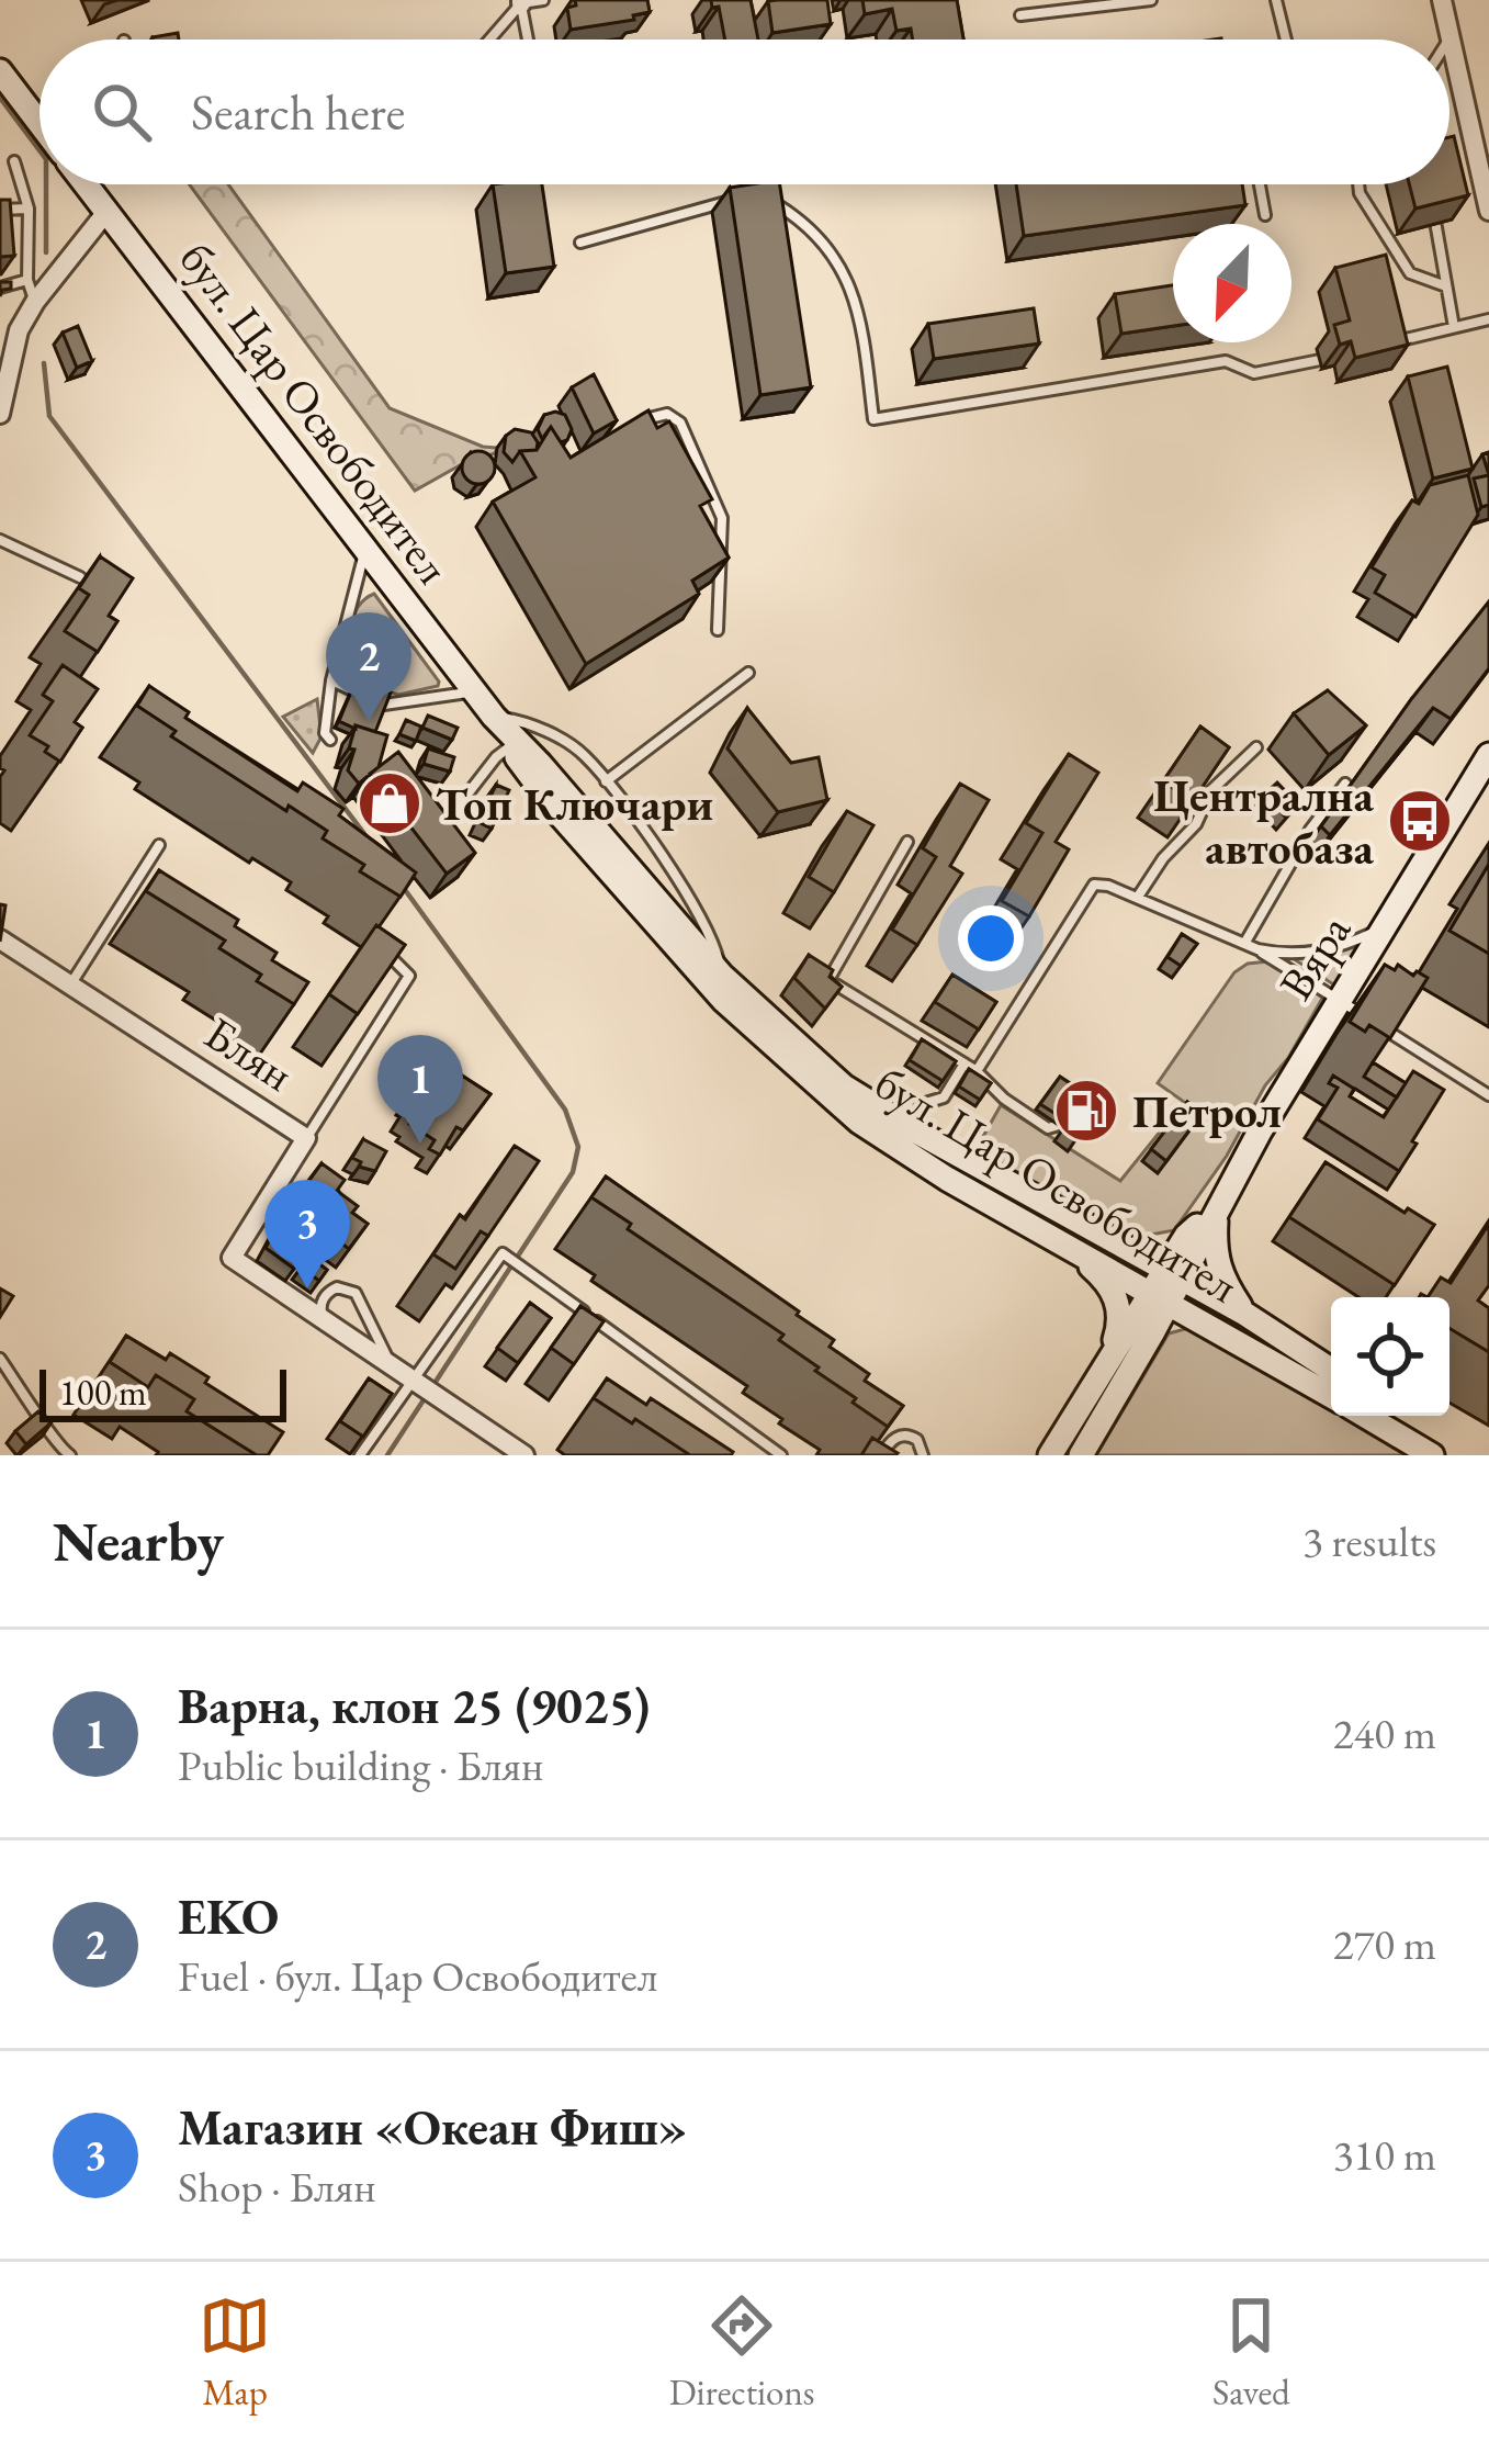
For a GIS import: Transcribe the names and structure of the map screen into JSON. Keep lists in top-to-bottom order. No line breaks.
{"streets":{"main road":["бул. Цар Освободител","Вяра"],"street":["Блян"]},"crossings":[["бул. Цар Освободител","Вяра"]],"places":{"shop":["Топ Ключари"],"bus stop":["Централна автобаза"],"fuel station":["Петрол"]},"scale_bar":"100 m","north":"bottom left","page":{"search":"Search here","pins":["2","1","3"],"scale":"100 m","heading":["Nearby","3 results"],"list":[{"mark":"1","name":"Варна, клон 25 (9025)","note":"Public building · Блян","value":"240 m"},{"mark":"2","name":"EKO","note":"Fuel · бул. Цар Освободител","value":"270 m"},{"mark":"3","name":"Магазин «Океан Фиш»","note":"Shop · Блян","value":"310 m"}],"nav":["Map","Directions","Saved"]}}
